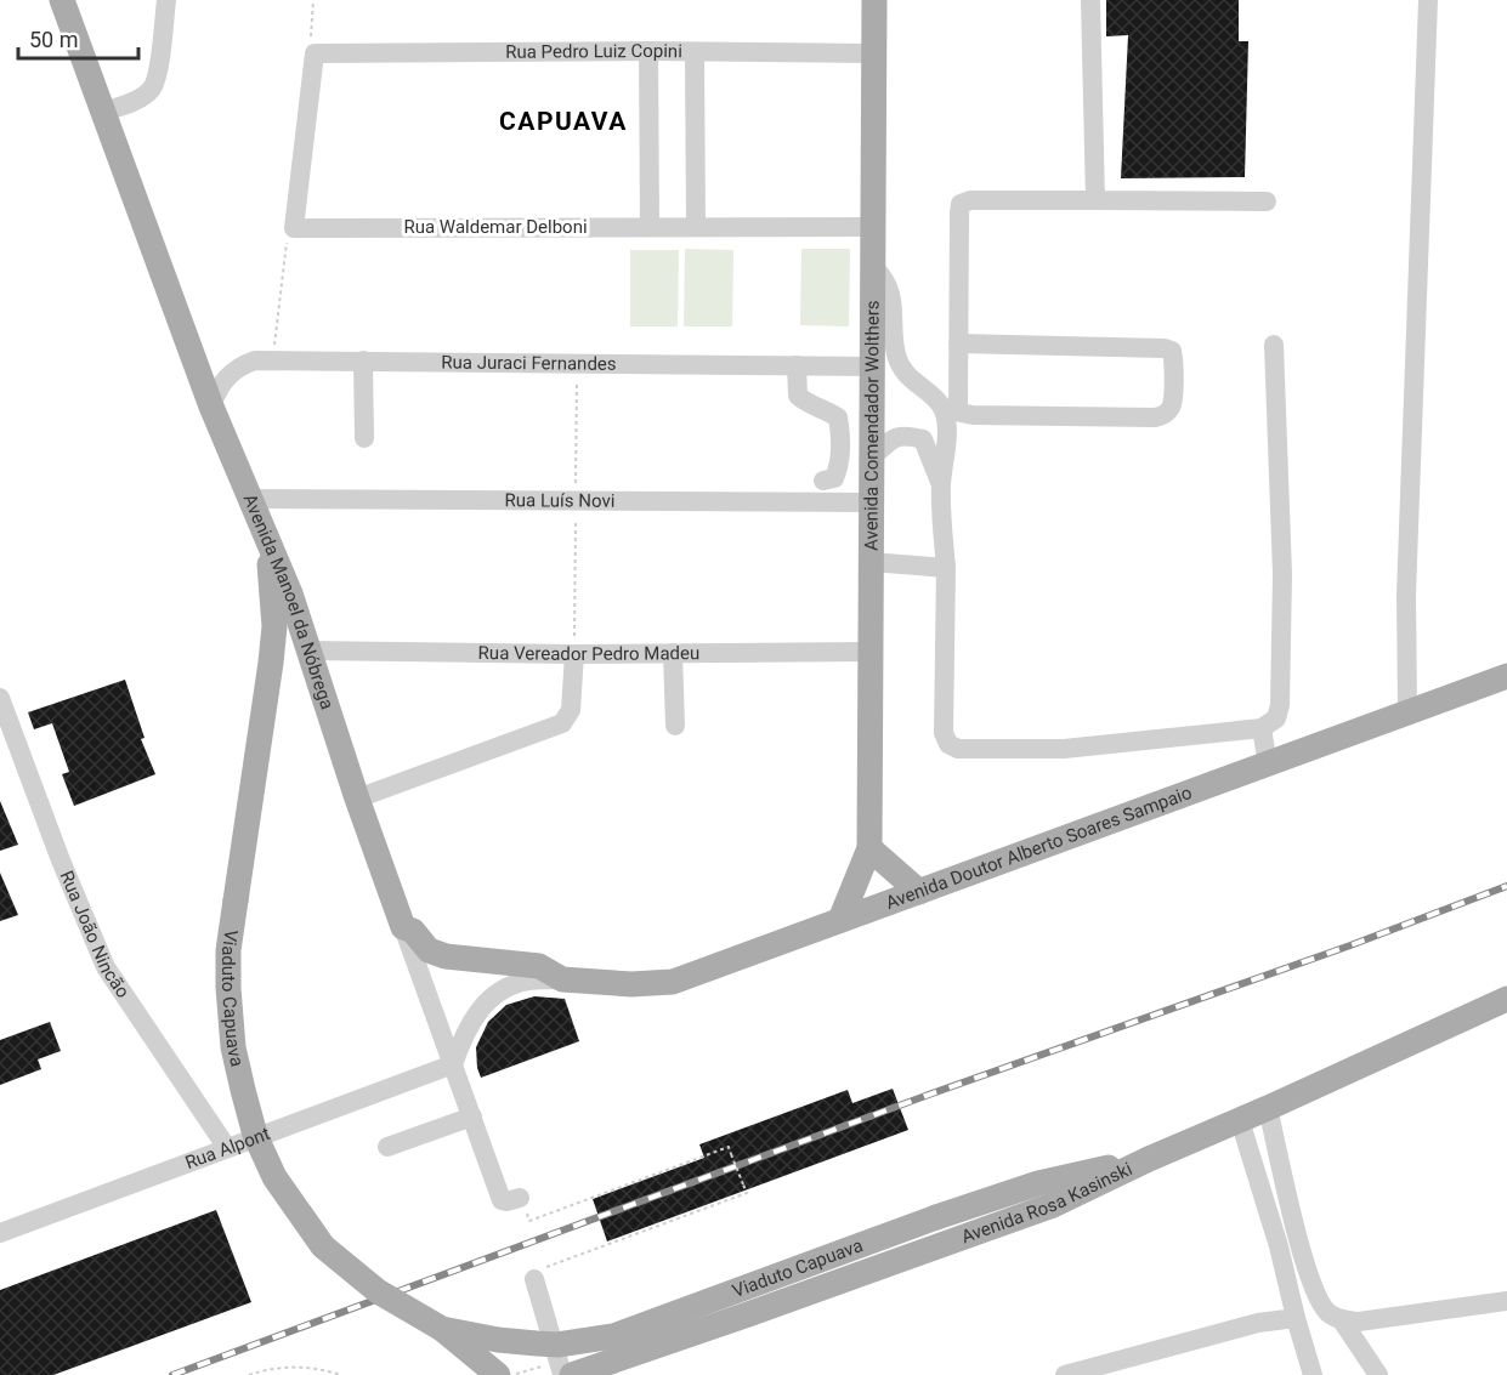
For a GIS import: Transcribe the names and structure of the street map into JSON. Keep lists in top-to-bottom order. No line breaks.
{"streets":{"main road":["Avenida Comendador Wolthers","Avenida Manoel da Nóbrega","Avenida Doutor Alberto Soares Sampaio","Viaduto Capuava","Avenida Rosa Kasinski"],"street":["Rua Pedro Luiz Copini","Rua Waldemar Delboni","Rua Juraci Fernandes","Rua Luís Novi","Rua Vereador Pedro Madeu","Rua João Nincão","Rua Alpont"]},"crossings":[["Rua Pedro Luiz Copini","Avenida Comendador Wolthers"],["Rua Waldemar Delboni","Avenida Comendador Wolthers"],["Rua Juraci Fernandes","Avenida Comendador Wolthers"],["Rua Juraci Fernandes","Avenida Manoel da Nóbrega"],["Avenida Comendador Wolthers","Rua Luís Novi"],["Avenida Comendador Wolthers","Rua Vereador Pedro Madeu"],["Avenida Comendador Wolthers","Avenida Doutor Alberto Soares Sampaio"],["Rua Luís Novi","Avenida Manoel da Nóbrega"],["Avenida Manoel da Nóbrega","Rua Vereador Pedro Madeu"],["Avenida Manoel da Nóbrega","Avenida Doutor Alberto Soares Sampaio"],["Avenida Manoel da Nóbrega","Viaduto Capuava"],["Avenida Manoel da Nóbrega","Rua Alpont"],["Avenida Doutor Alberto Soares Sampaio","Rua Alpont"],["Rua João Nincão","Rua Alpont"],["Viaduto Capuava","Avenida Rosa Kasinski"]],"districts":["CAPUAVA"],"scale_bar":"50 m"}
